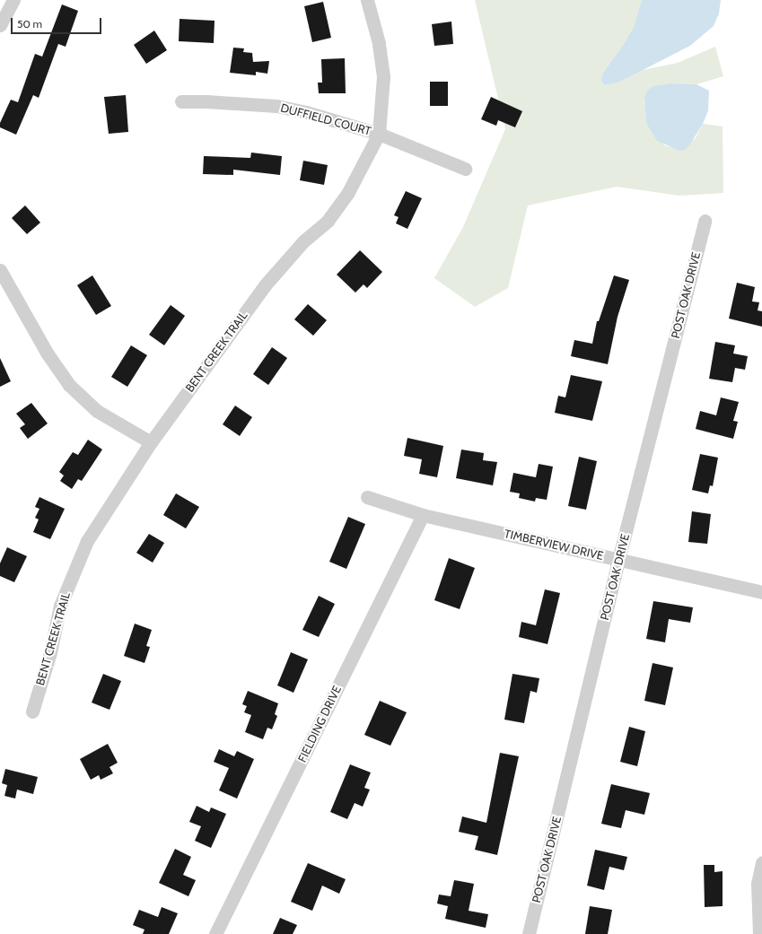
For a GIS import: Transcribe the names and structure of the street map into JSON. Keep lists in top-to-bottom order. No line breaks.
{"streets":{"street":["DUFFIELD COURT","POST OAK DRIVE","BENT CREEK TRAIL","TIMBERVIEW DRIVE","FIELDING DRIVE"]},"crossings":[["DUFFIELD COURT","BENT CREEK TRAIL"],["POST OAK DRIVE","TIMBERVIEW DRIVE"],["TIMBERVIEW DRIVE","FIELDING DRIVE"]],"scale_bar":"50 m"}
